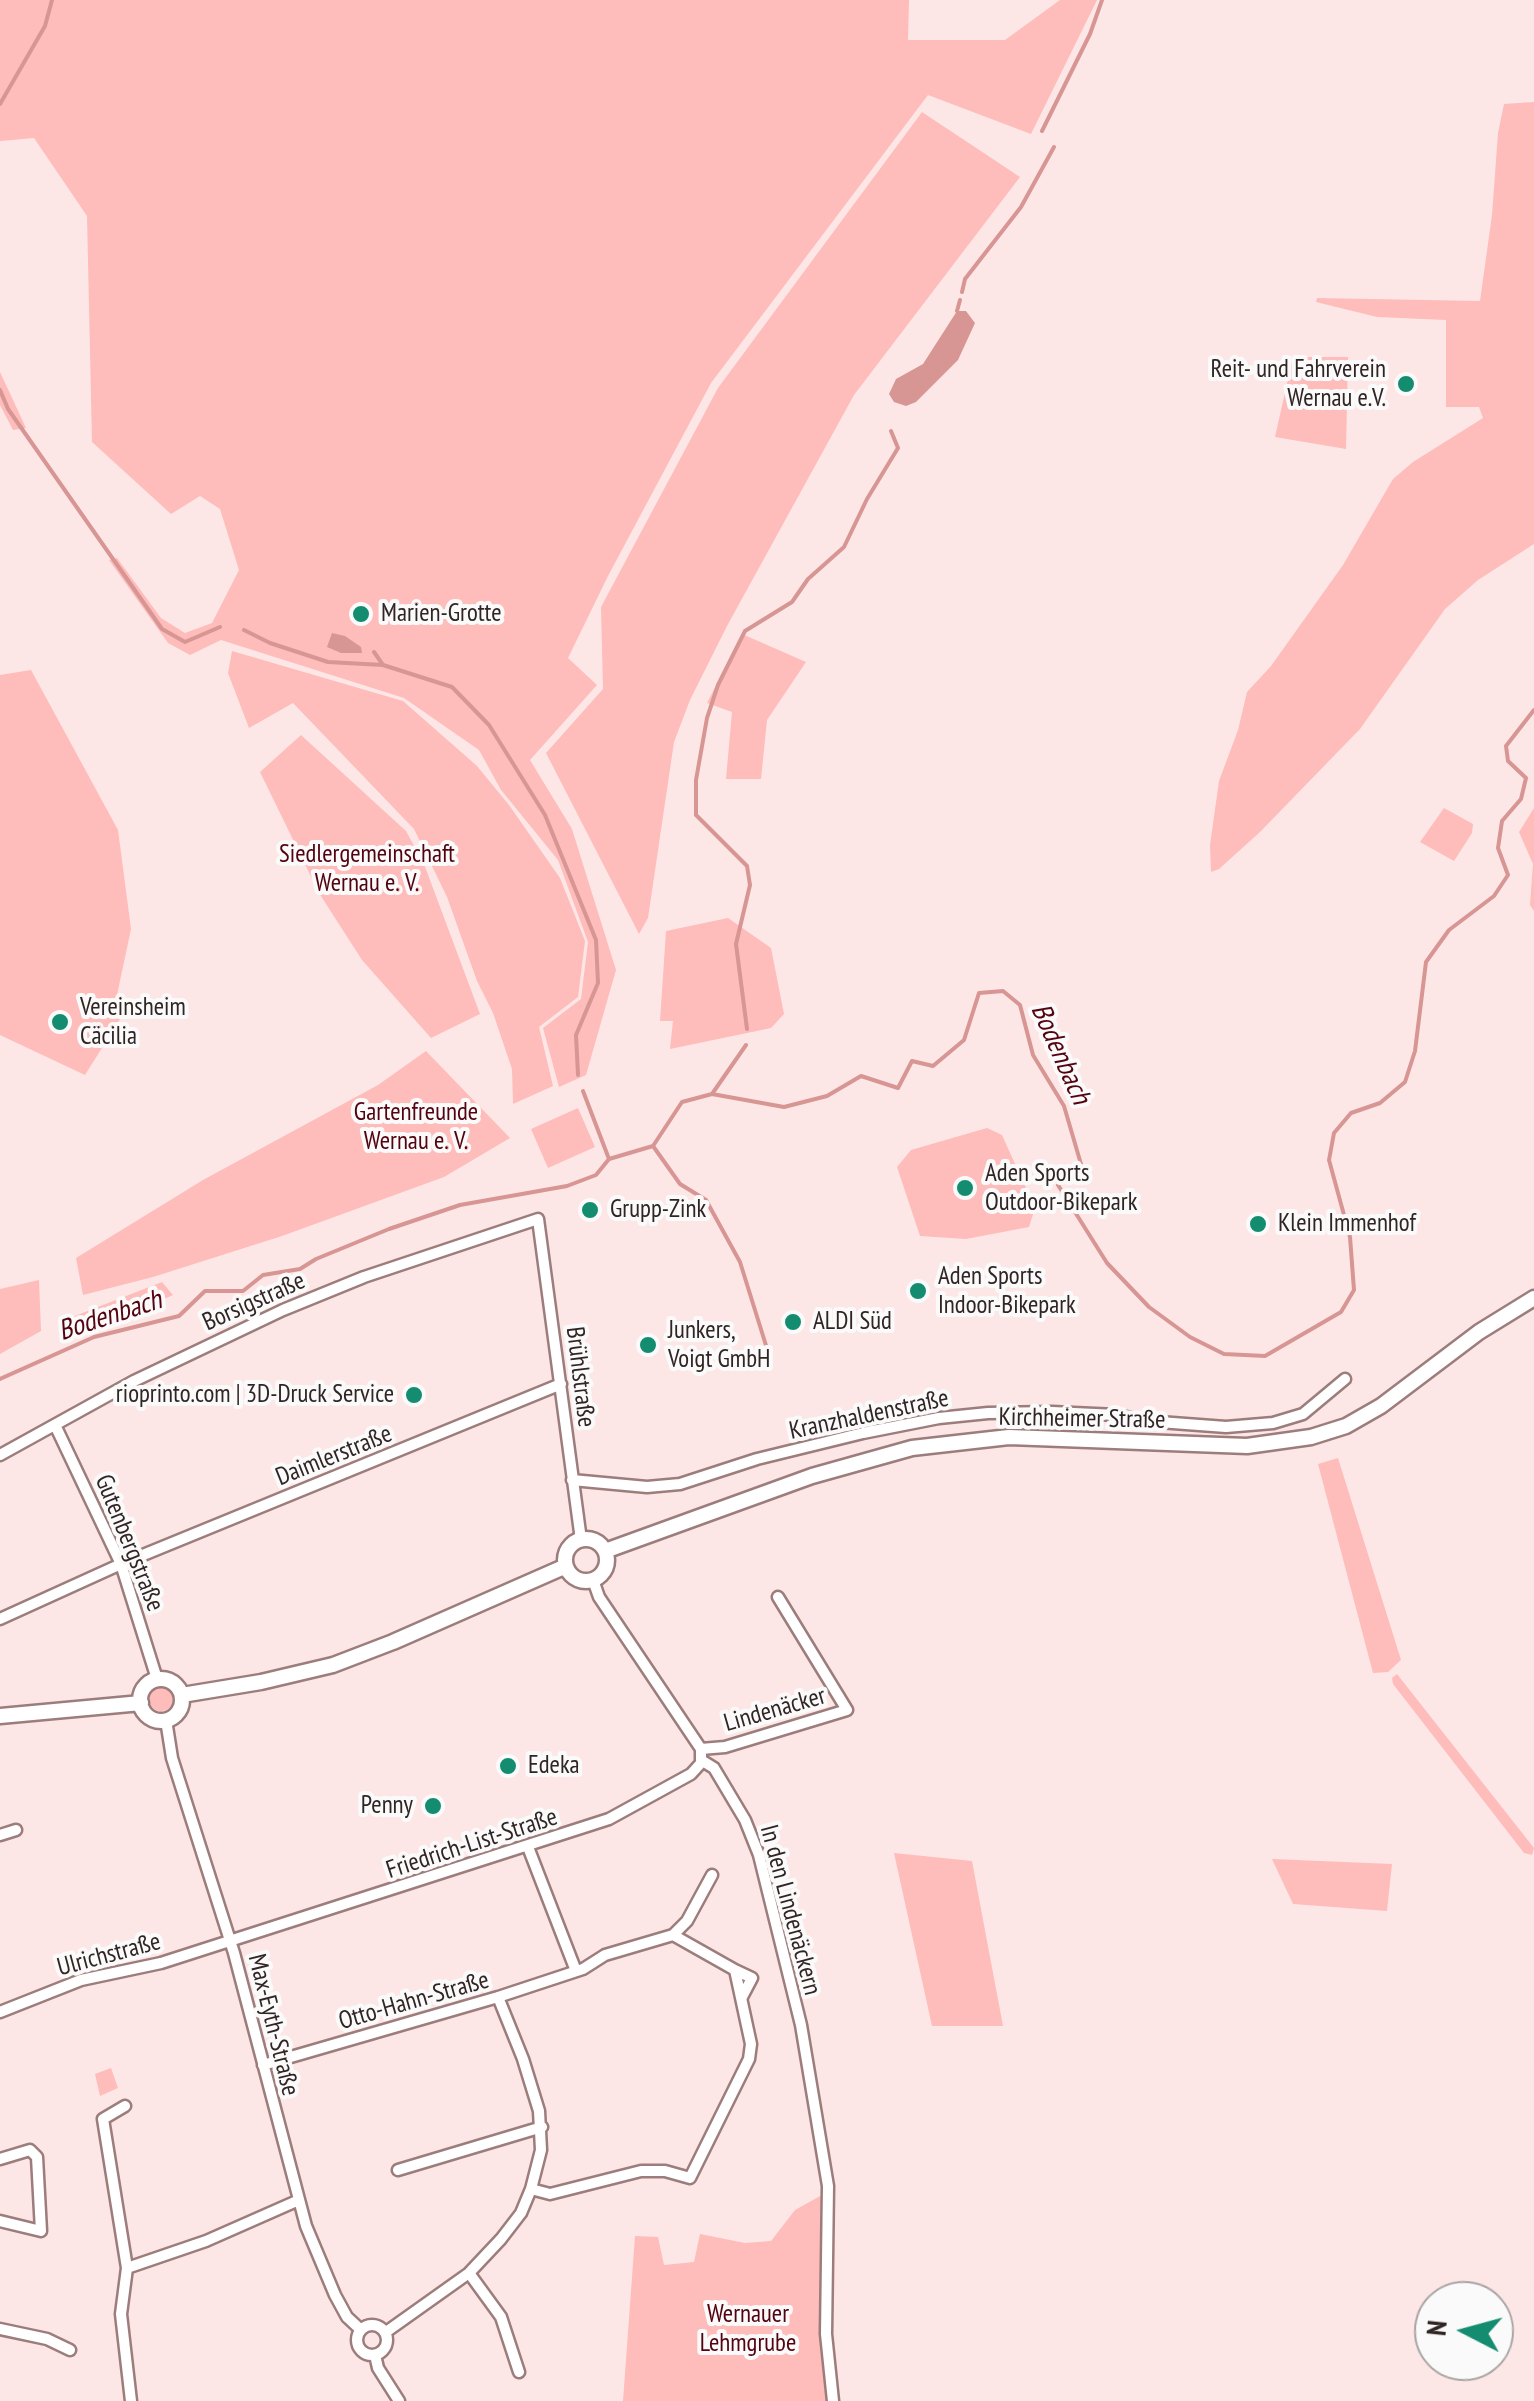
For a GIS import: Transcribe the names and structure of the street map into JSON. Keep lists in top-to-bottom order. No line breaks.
{"streets":{"main road":["Kirchheimer Straße"],"street":["Borsigstraße","Brühlstraße","Kranzhaldenstraße","Daimlerstraße","Gutenbergstraße","Lindenäcker","Friedrich-List-Straße","In den Lindenäckern","Ulrichstraße","Otto-Hahn-Straße","Max-Eyth-Straße"]},"crossings":[["Borsigstraße","Brühlstraße"],["Borsigstraße","Gutenbergstraße"],["Brühlstraße","Kranzhaldenstraße"],["Brühlstraße","Kirchheimer Straße"],["Brühlstraße","Daimlerstraße"],["Brühlstraße","In den Lindenäckern"],["Kirchheimer Straße","In den Lindenäckern"],["Daimlerstraße","Gutenbergstraße"],["Gutenbergstraße","Max-Eyth-Straße"],["Lindenäcker","Friedrich-List-Straße"],["Lindenäcker","In den Lindenäckern"],["Friedrich-List-Straße","In den Lindenäckern"],["Friedrich-List-Straße","Ulrichstraße"],["Friedrich-List-Straße","Max-Eyth-Straße"],["Ulrichstraße","Max-Eyth-Straße"],["Otto-Hahn-Straße","Max-Eyth-Straße"]],"water":["Bodenbach"],"parks":["Siedlergemeinschaft Wernau e. V.","Gartenfreunde Wernau e. V.","Wernauer Lehmgrube"],"places":["Reit- und Fahrverein Wernau e.V.","Marien-Grotte","Vereinsheim Cäcilia","Aden Sports Outdoor-Bikepark","Grupp-Zink","Klein Immenhof","Aden Sports Indoor-Bikepark","ALDI Süd","Junkers, Voigt GmbH","rioprinto.com | 3D-Druck Service","Edeka","Penny"],"north":"left"}
